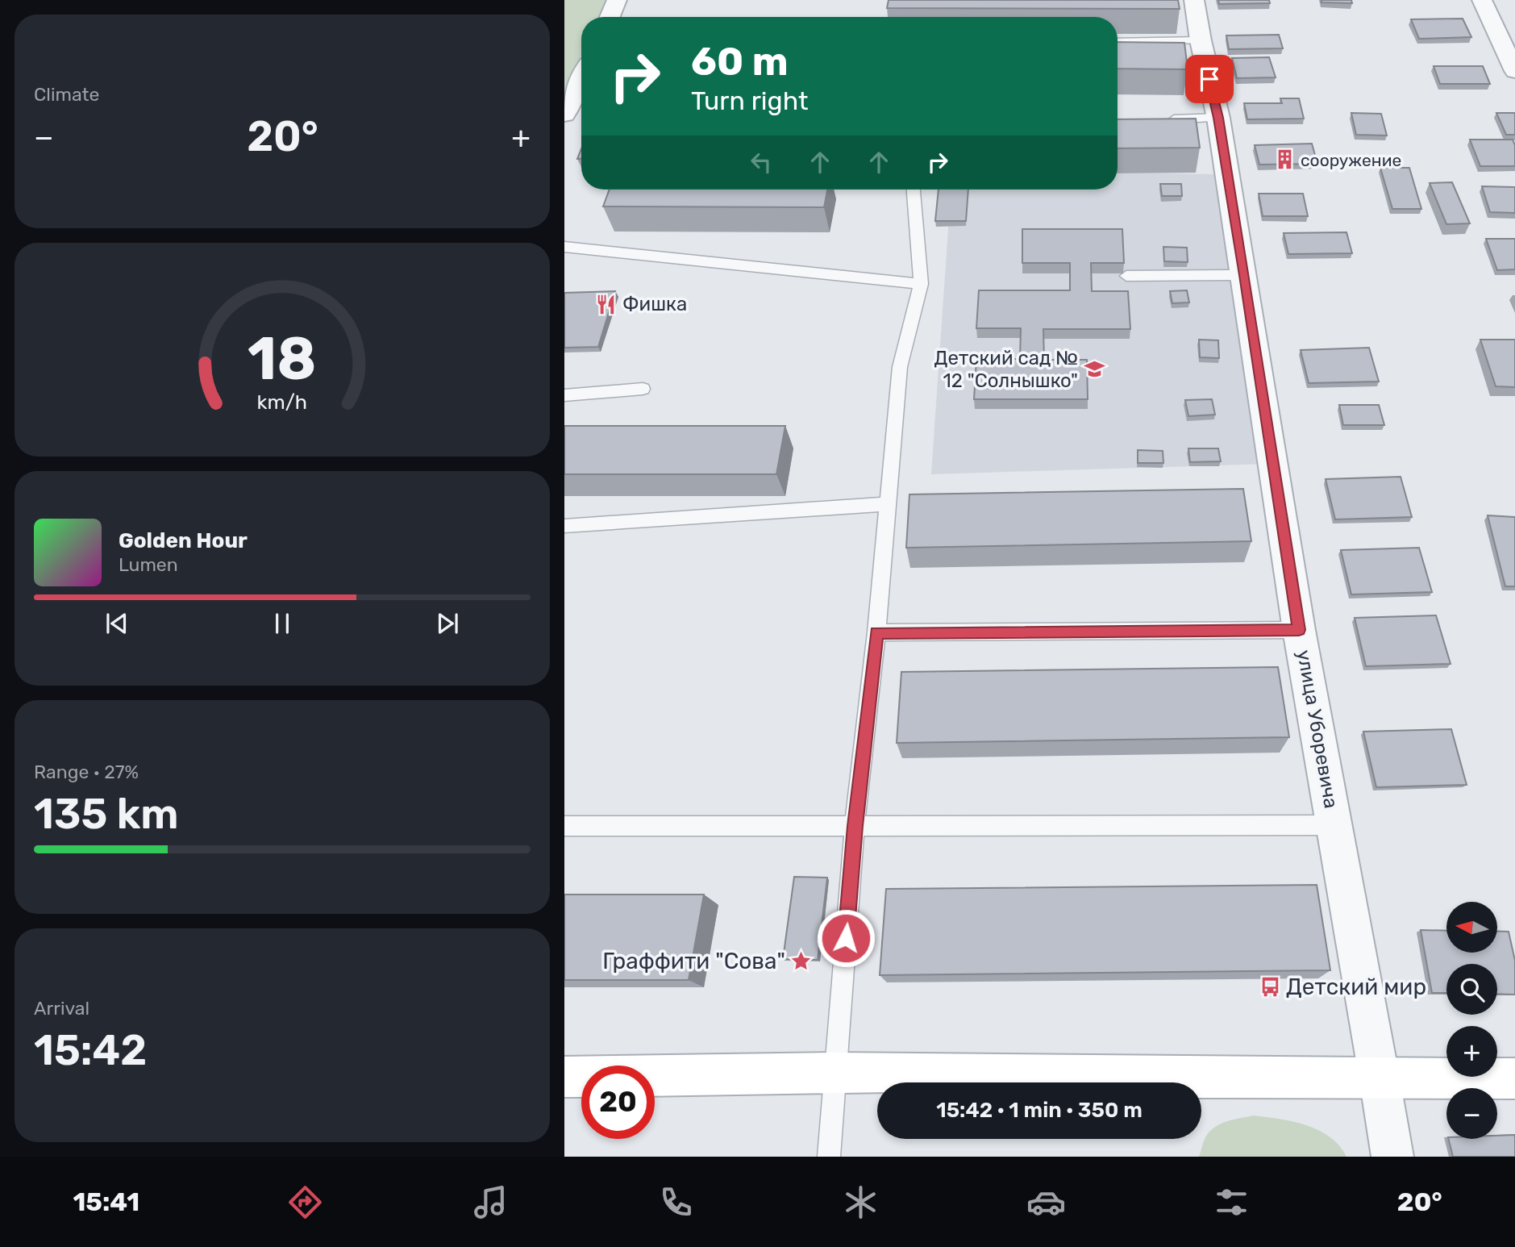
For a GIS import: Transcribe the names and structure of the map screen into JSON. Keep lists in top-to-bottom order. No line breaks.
{"streets":{"street":["улица Уборевича"]},"places":{"building":["сооружение"],"restaurant":["Фишка"],"school or university":["Детский сад № 12 \"Солнышко\""],"place":["Граффити \"Сова\""],"bus stop":["Детский мир"]},"north":"left","page":{"tile":["Climate",["Range · 27%","135 km"],["Arrival","15:42"]],"turn":["60 m","Turn right"],"heat":["−","20°","+"],"song":["Golden Hour","Lumen"],"map_buttons":["+","−"],"limit":"20","trip":"15:42 · 1 min · 350 m","tabs":["15:41","20°"],"gauge":["18","km/h"]}}
